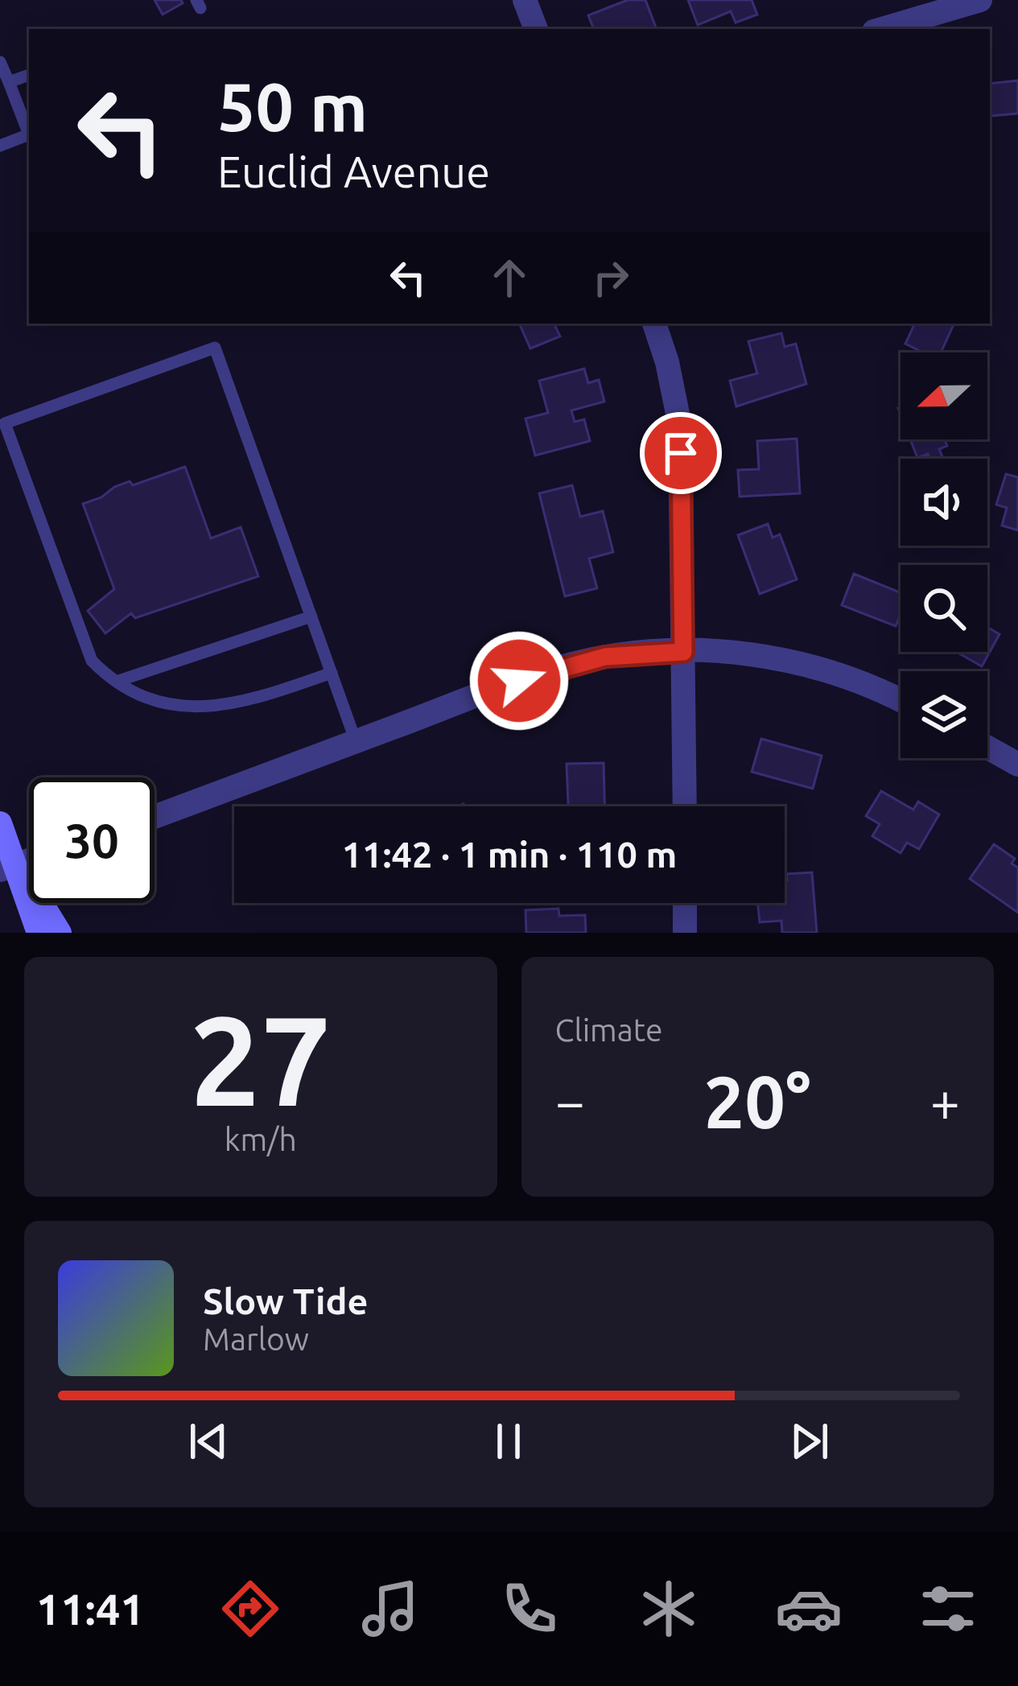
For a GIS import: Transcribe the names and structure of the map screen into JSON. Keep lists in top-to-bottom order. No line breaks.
{"north":"left","page":{"turn":["50 m","Euclid Avenue"],"limit":"30","trip":"11:42 · 1 min · 110 m","tile":[["27","km/h"],"Climate"],"heat":["−","20°","+"],"song":["Slow Tide","Marlow"],"tabs":"11:41"}}
